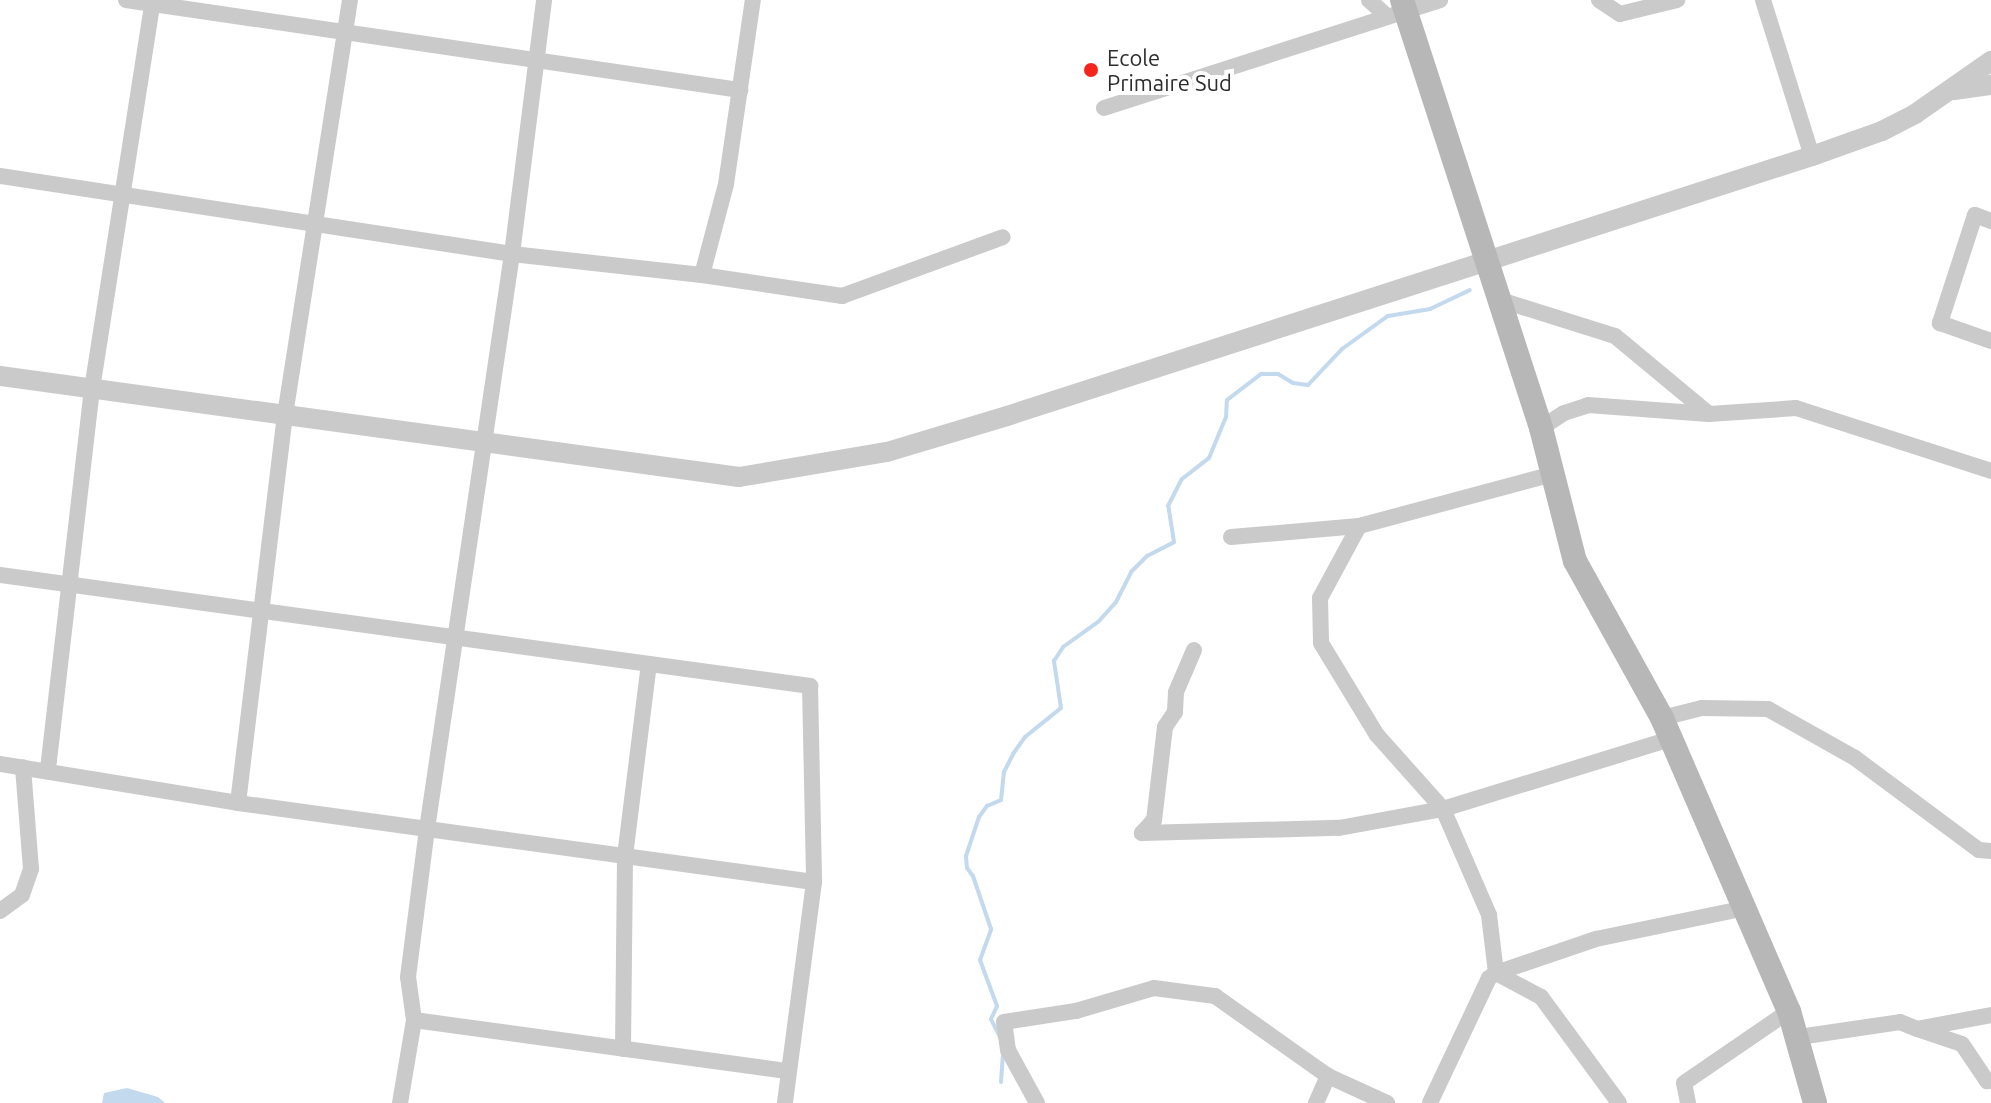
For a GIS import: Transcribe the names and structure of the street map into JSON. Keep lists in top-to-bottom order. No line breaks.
{"places":["Ecole Primaire Sud"]}
